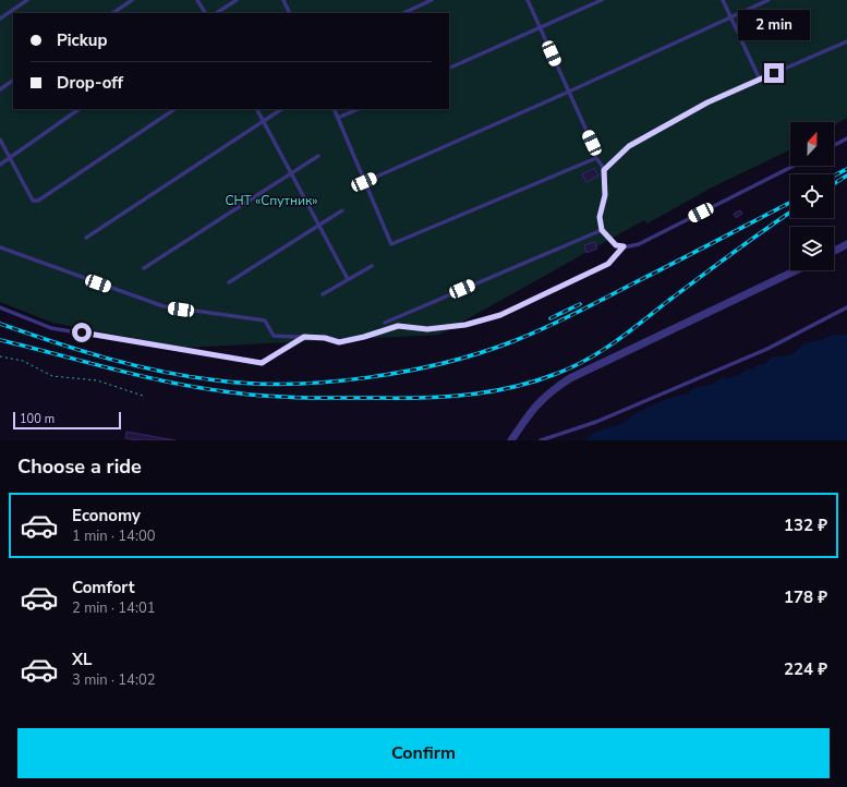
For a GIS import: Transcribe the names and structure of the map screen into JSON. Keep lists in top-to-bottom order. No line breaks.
{"parks":["СНТ «Спутник»"],"scale_bar":"100 m","north":"top","page":{"bubble":"2 min","banner":["Pickup","Drop-off"],"scale":"100 m","heading":"Choose a ride","list":[{"name":"Economy","note":"1 min · 14:00","value":"132 ₽"},{"name":"Comfort","note":"2 min · 14:01","value":"178 ₽"},{"name":"XL","note":"3 min · 14:02","value":"224 ₽"}],"buttons":"Confirm"}}
